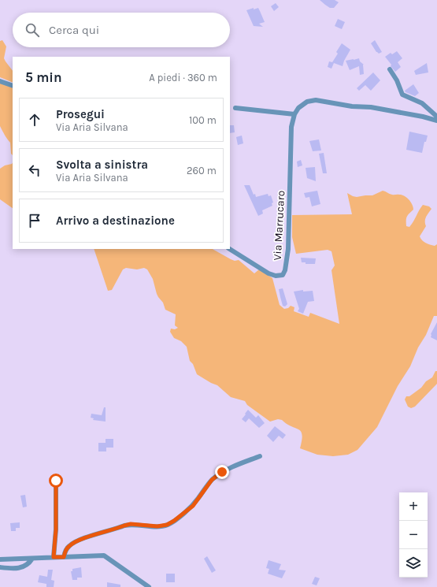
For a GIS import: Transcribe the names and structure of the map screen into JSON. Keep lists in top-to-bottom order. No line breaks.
{"streets":{"street":["Via Marrucaro"]},"page":{"search":"Cerca qui","heading":["5 min","A piedi · 360 m"],"list":[["Prosegui","Via Aria Silvana","100 m"],["Svolta a sinistra","Via Aria Silvana","260 m"],"Arrivo a destinazione"],"map_buttons":["+","−"]}}
